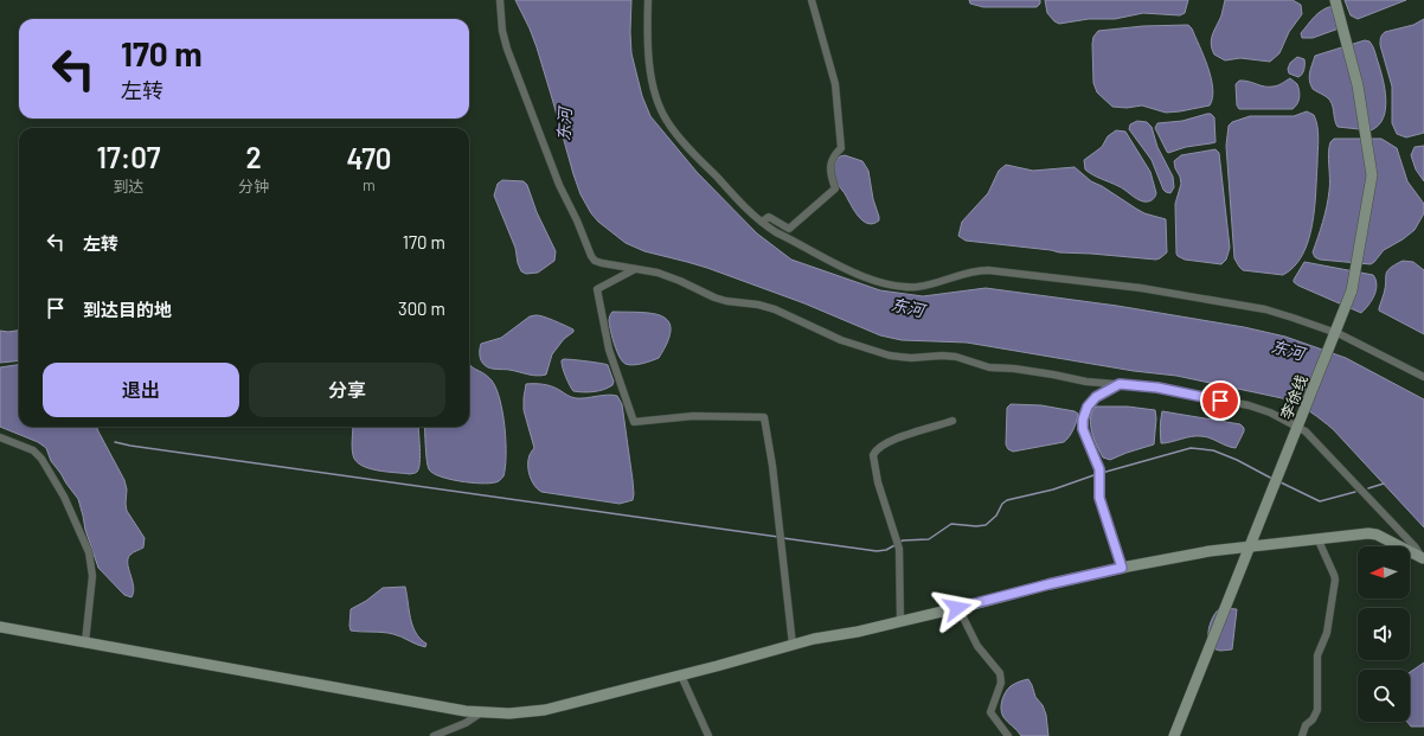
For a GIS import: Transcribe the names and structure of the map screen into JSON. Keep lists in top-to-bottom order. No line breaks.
{"streets":{"street":["李徐线"]},"water":["东河"],"north":"left","page":{"turn":["170 m","左转"],"eta":["17:07","到达","2","分钟","470","m"],"list":[{"name":"左转","value":"170 m"},{"name":"到达目的地","value":"300 m"}],"buttons":["退出","分享"]}}
